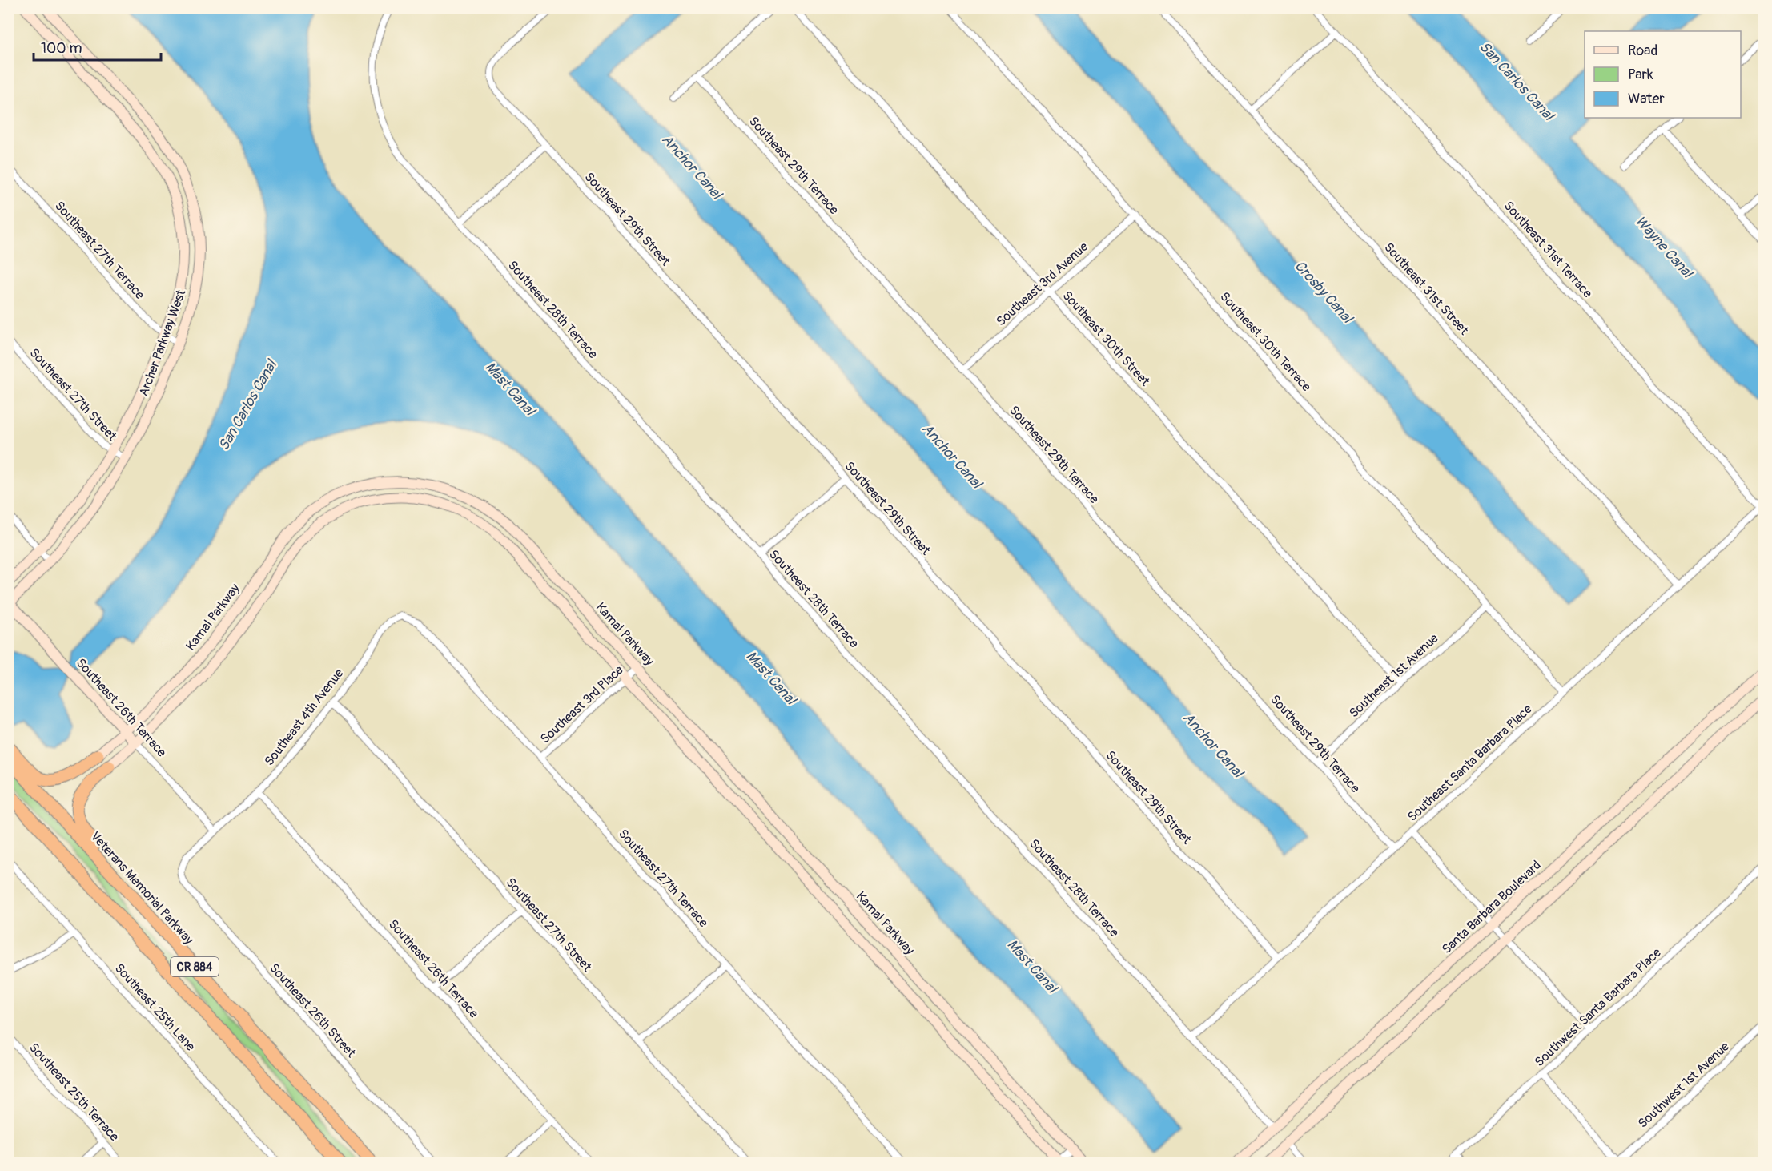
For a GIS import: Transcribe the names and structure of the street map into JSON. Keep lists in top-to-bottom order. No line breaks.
{"streets":{"highway":["Veterans Memorial Parkway","CR 884"],"street":["Southeast 29th Terrace","Southeast 29th Street","Southeast 31st Terrace","Southeast 27th Terrace","Southeast 3rd Avenue","Southeast 31st Street","Southeast 28th Terrace","Southeast 30th Street","Southeast 30th Terrace","Archer Parkway West","Southeast 27th Street","Kamal Parkway","Southeast 1st Avenue","Southeast 3rd Place","Southeast 26th Terrace","Southeast 4th Avenue","Southeast Santa Barbara Place","Santa Barbara Boulevard","Southeast 25th Lane","Southwest Santa Barbara Place","Southeast 26th Street","Southwest 1st Avenue","Southeast 25th Terrace"]},"crossings":[["Southeast 29th Terrace","Southeast 3rd Avenue"],["Southeast 29th Terrace","Southeast 1st Avenue"],["Southeast 29th Terrace","Southeast Santa Barbara Place"],["Southeast 29th Street","Southeast Santa Barbara Place"],["Southeast 31st Terrace","Southeast Santa Barbara Place"],["Southeast 27th Terrace","Archer Parkway West"],["Southeast 27th Terrace","Southeast 3rd Place"],["Southeast 27th Terrace","Southeast 4th Avenue"],["Southeast 3rd Avenue","Southeast 30th Street"],["Southeast 3rd Avenue","Southeast 30th Terrace"],["Southeast 31st Street","Southeast Santa Barbara Place"],["Southeast 28th Terrace","Southeast Santa Barbara Place"],["Southeast 28th Terrace","Santa Barbara Boulevard"],["Southeast 30th Street","Southeast 1st Avenue"],["Southeast 30th Terrace","Southeast 1st Avenue"],["Southeast 30th Terrace","Southeast Santa Barbara Place"],["Archer Parkway West","Southeast 27th Street"],["Archer Parkway West","Southeast 26th Terrace"],["Southeast 27th Street","Southeast 4th Avenue"],["Kamal Parkway","Southeast 3rd Place"],["Kamal Parkway","Southeast 26th Terrace"],["Southeast 26th Terrace","Southeast 4th Avenue"],["Southeast 4th Avenue","Southeast 26th Street"]],"water":["San Carlos Canal","Anchor Canal","Wayne Canal","Crosby Canal","Mast Canal"],"legend":["Road","Park","Water"],"scale_bar":"100 m"}
